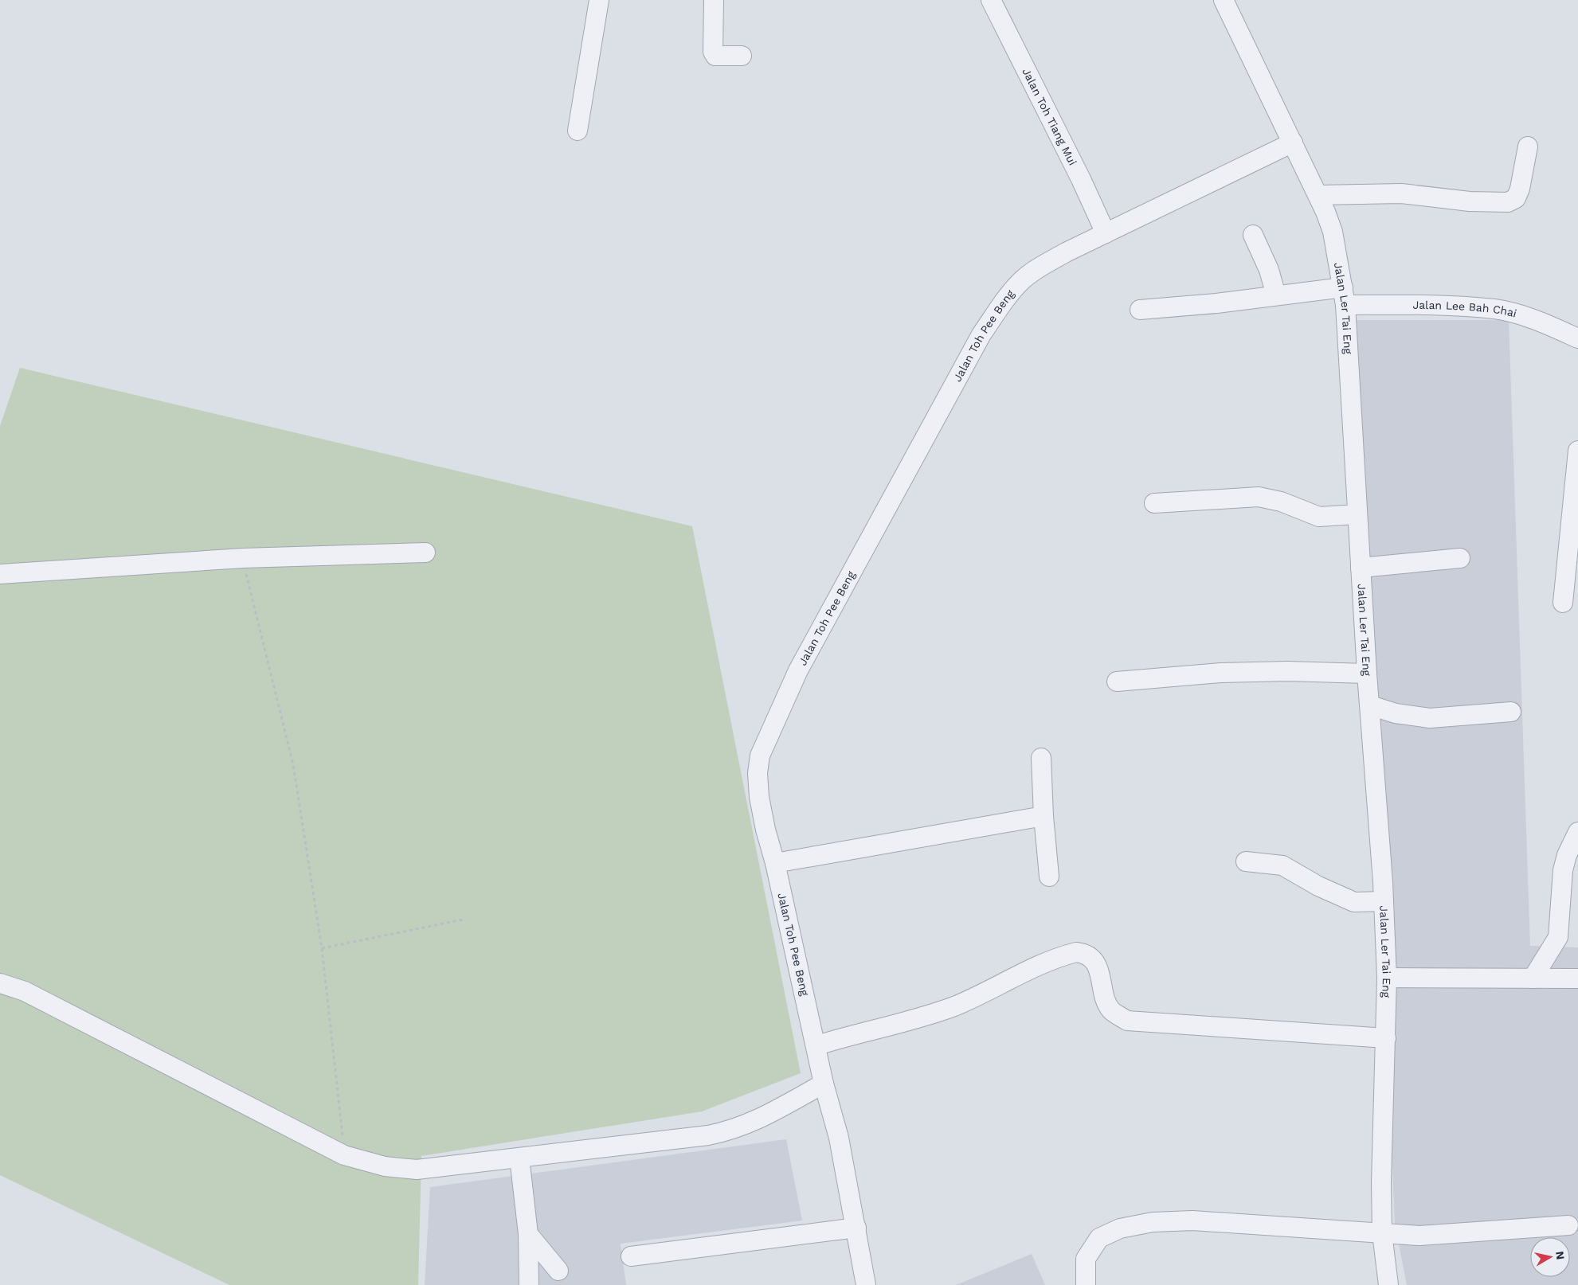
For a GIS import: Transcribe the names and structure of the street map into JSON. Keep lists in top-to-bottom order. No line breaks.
{"streets":{"street":["Jalan Toh Tiang Mui","Jalan Ler Tai Eng","Jalan Lee Bah Chai","Jalan Toh Pee Beng"]},"crossings":[["Jalan Toh Tiang Mui","Jalan Toh Pee Beng"],["Jalan Ler Tai Eng","Jalan Lee Bah Chai"],["Jalan Ler Tai Eng","Jalan Toh Pee Beng"]],"north":"right"}
